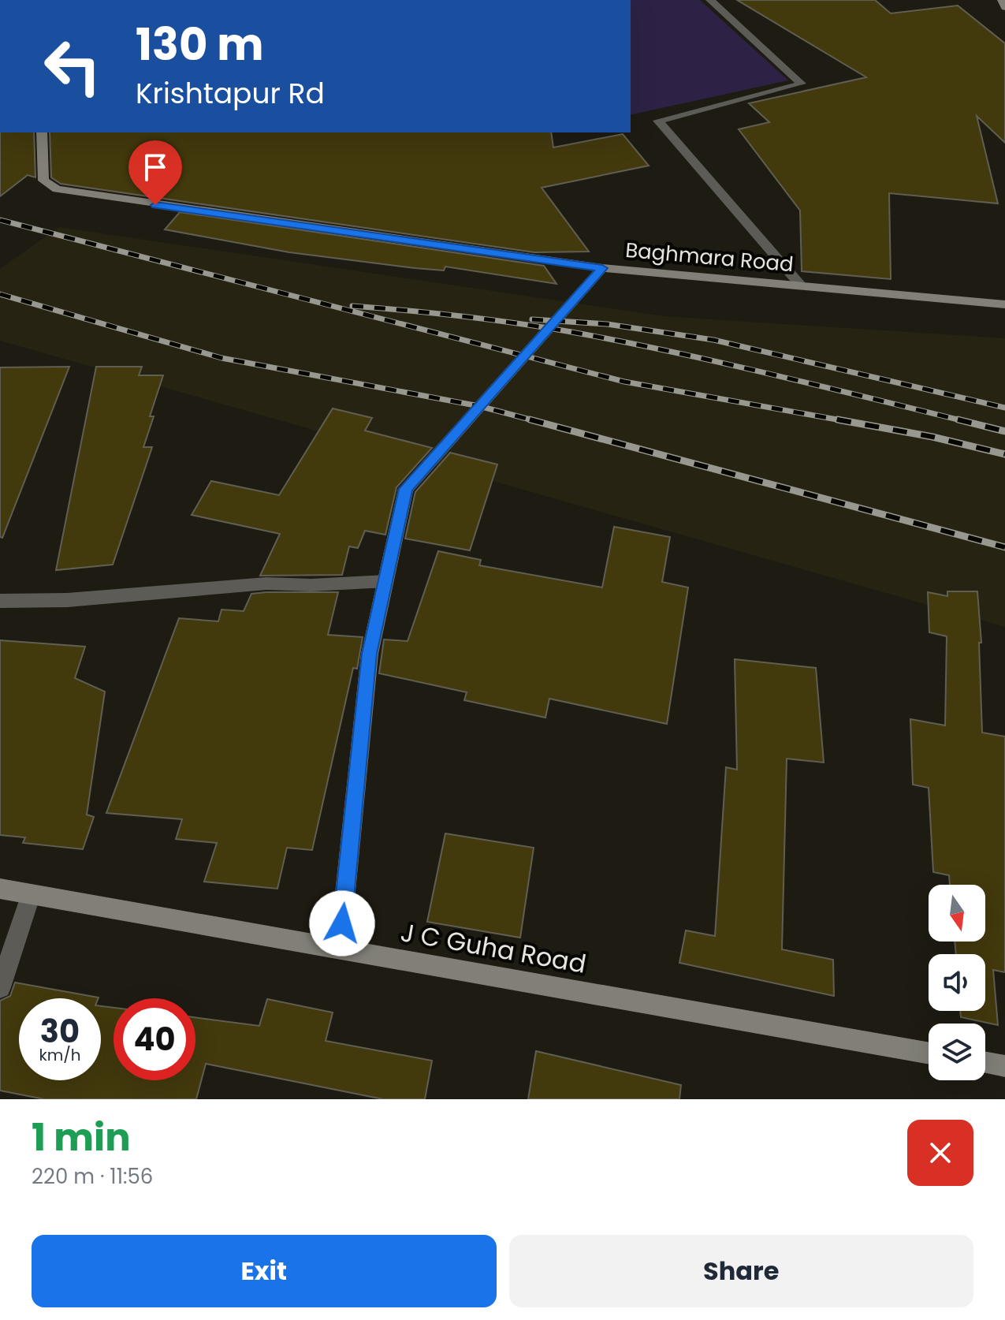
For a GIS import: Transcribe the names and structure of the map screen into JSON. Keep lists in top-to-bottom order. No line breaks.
{"streets":{"street":["Baghmara Road","J C Guha Road"]},"crossings":[["Baghmara Road","J C Guha Road"]],"north":"bottom","page":{"turn":["130 m","Krishtapur Rd"],"speed":"30 km/h","limit":"40","heading":["1 min","220 m · 11:56"],"buttons":["Exit","Share"]}}
